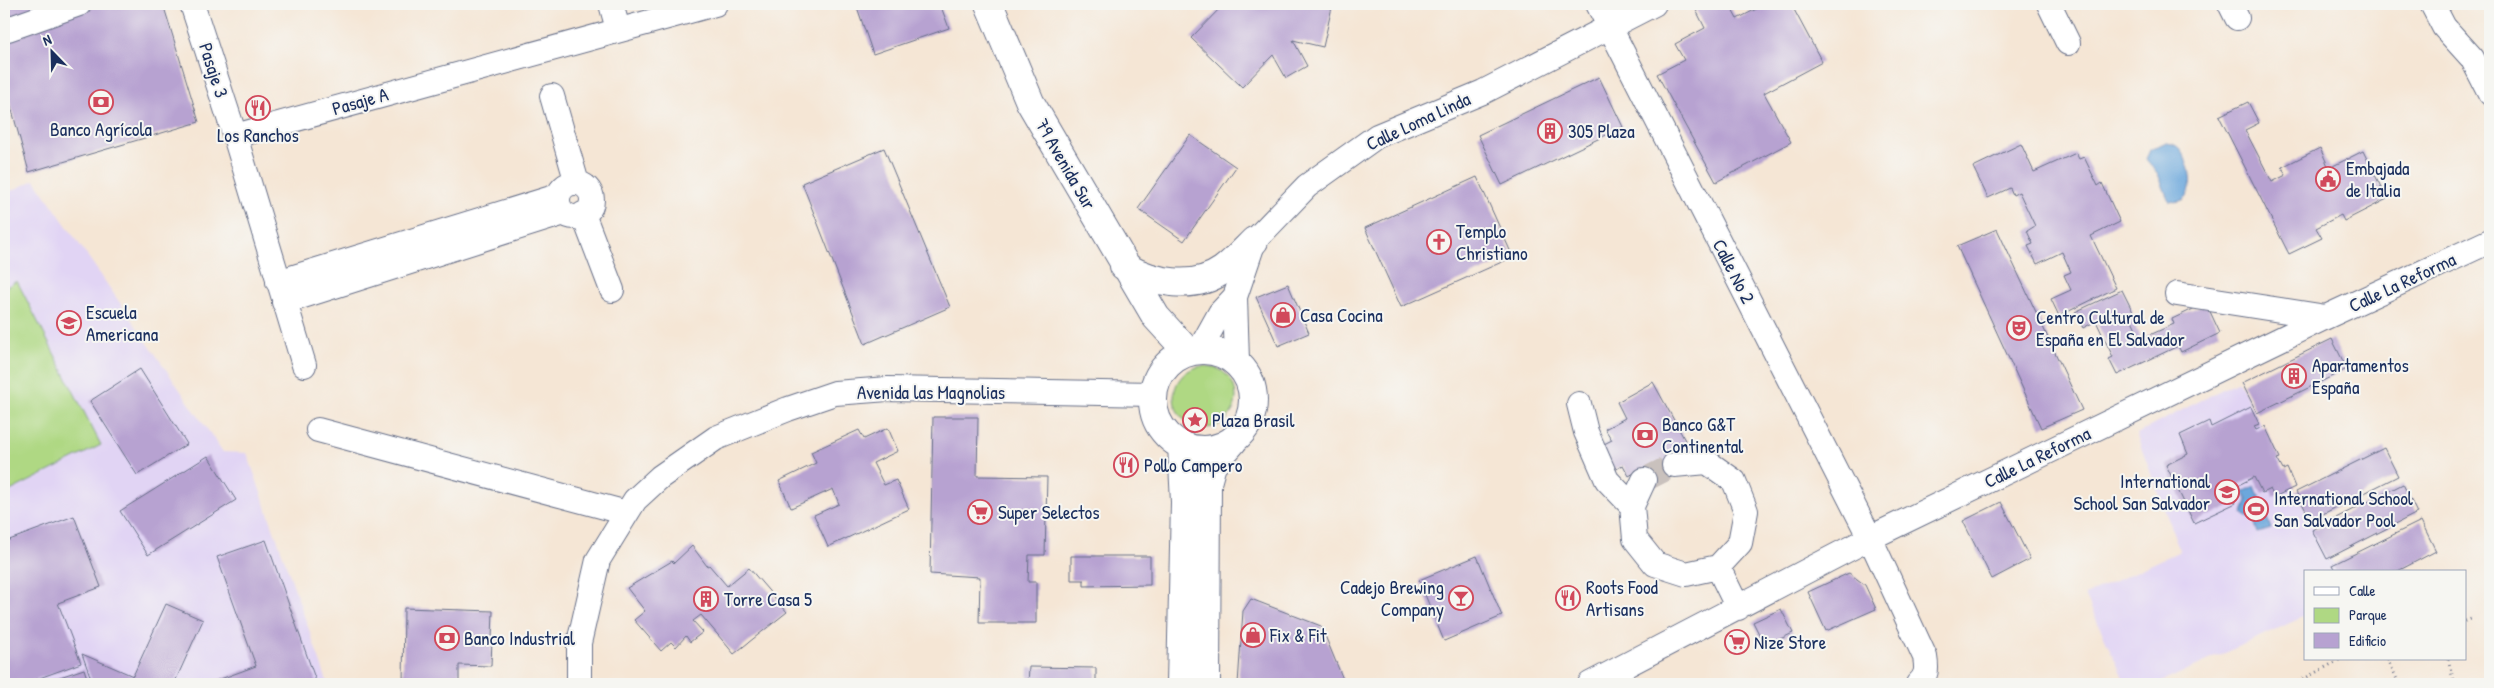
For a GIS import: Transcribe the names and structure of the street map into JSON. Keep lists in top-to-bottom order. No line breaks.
{"streets":{"main road":["79 Avenida Sur"],"street":["Pasaje 3","Pasaje A","Calle Loma Linda","Calle No 2","Calle La Reforma","Avenida las Magnolias"]},"crossings":[["Pasaje 3","Pasaje A"],["Calle Loma Linda","79 Avenida Sur"],["Calle Loma Linda","Calle No 2"],["Calle Loma Linda","Avenida las Magnolias"],["79 Avenida Sur","Avenida las Magnolias"],["Calle No 2","Calle La Reforma"]],"places":{"bank":["Banco Agrícola","Banco G&T Continental","Banco Industrial"],"restaurant":["Los Ranchos","Pollo Campero","Roots Food Artisans"],"building":["305 Plaza","Apartamentos España","Torre Casa 5"],"public building":["Embajada de Italia"],"church":["Templo Christiano"],"shop":["Casa Cocina","Fix & Fit"],"school or university":["Escuela Americana","International School San Salvador"],"theatre":["Centro Cultural de España en El Salvador"],"place":["Plaza Brasil"],"sports":["International School San Salvador Pool"],"supermarket":["Super Selectos","Nize Store"],"bar":["Cadejo Brewing Company"]},"legend":["Calle","Parque","Edificio"],"north":"top left"}
